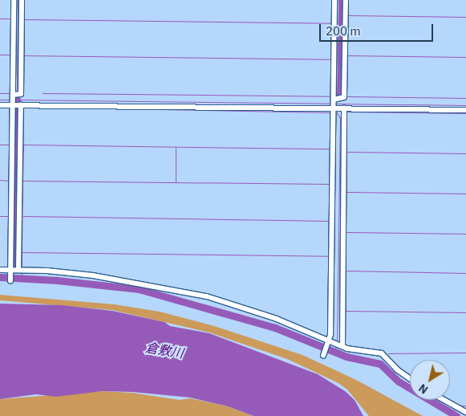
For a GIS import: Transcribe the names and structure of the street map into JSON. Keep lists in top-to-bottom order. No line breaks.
{"water":["倉敷川"],"scale_bar":"200 m","north":"bottom left"}
